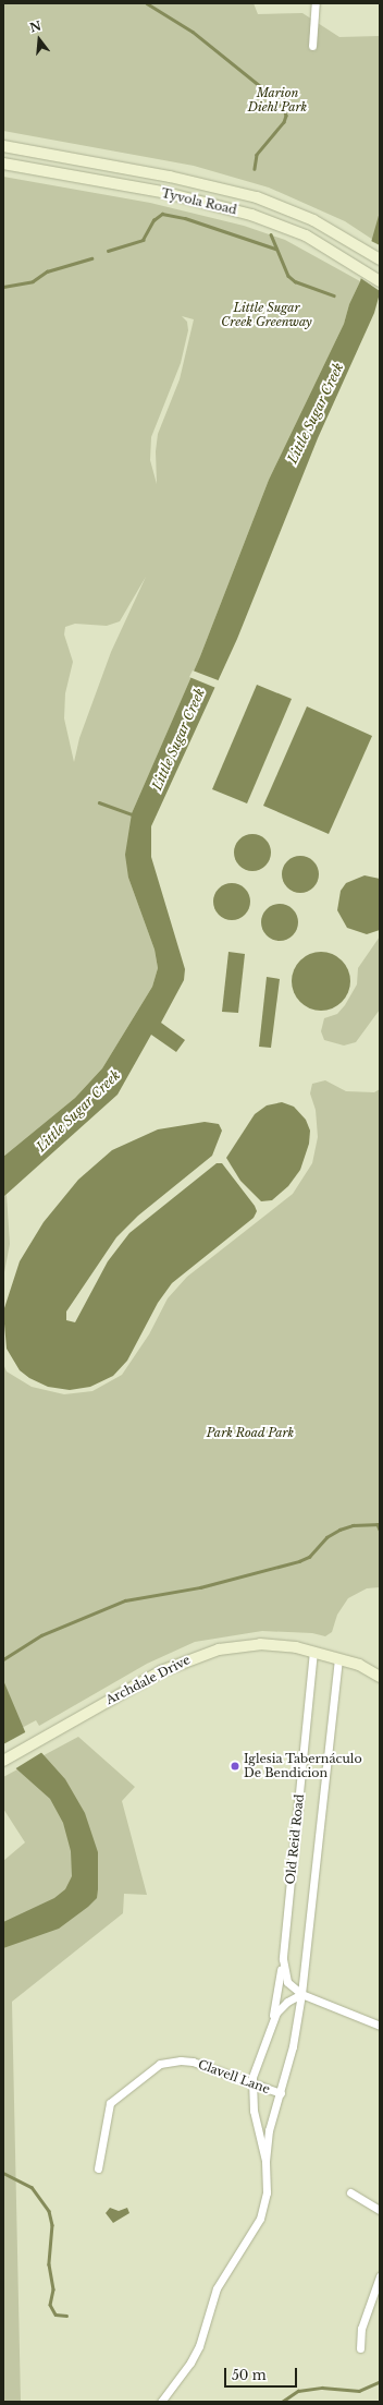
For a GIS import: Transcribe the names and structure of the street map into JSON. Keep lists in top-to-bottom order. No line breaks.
{"streets":{"main road":["Tyvola Road","Archdale Drive"],"street":["Old Reid Road","Clavell Lane"]},"crossings":[["Archdale Drive","Old Reid Road"]],"water":["Little Sugar Creek"],"parks":["Marion Diehl Park","Little Sugar Creek Greenway","Park Road Park"],"places":["Iglesia Tabernáculo De Bendicion"],"scale_bar":"50 m","north":"top"}
